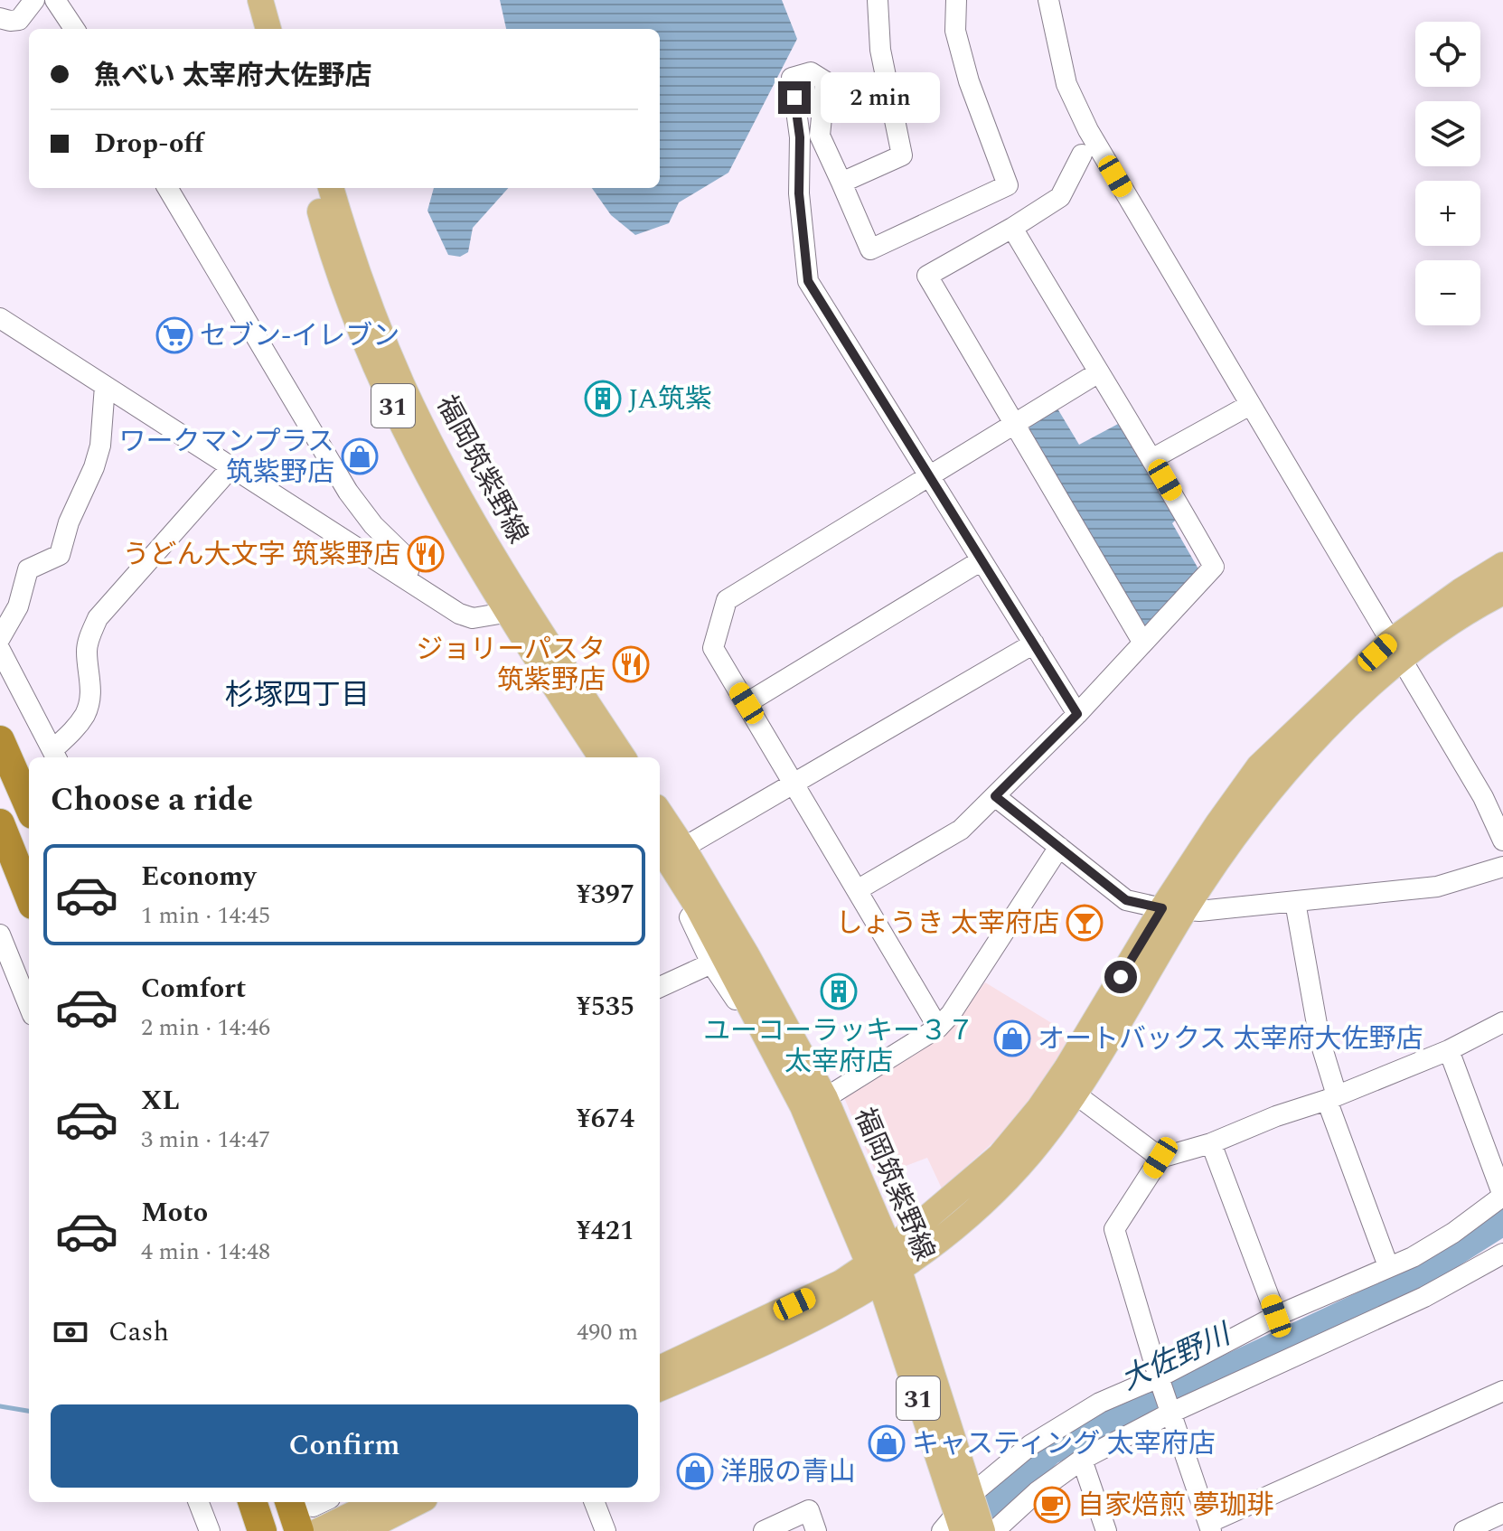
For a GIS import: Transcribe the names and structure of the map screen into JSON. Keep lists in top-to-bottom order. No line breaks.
{"streets":{"main road":["31","福岡筑紫野線"]},"districts":["杉塚四丁目"],"water":["大佐野川"],"places":{"supermarket":["セブン-イレブン"],"building":["JA筑紫","ユーコーラッキー３７ 太宰府店"],"shop":["ワークマンプラス 筑紫野店","オートバックス 太宰府大佐野店","キャスティング 太宰府店","洋服の青山"],"restaurant":["うどん大文字 筑紫野店","ジョリーパスタ 筑紫野店"],"bar":["しょうき 太宰府店"],"cafe":["自家焙煎 夢珈琲"]},"page":{"map_buttons":["+","−"],"banner":["魚べい 太宰府大佐野店","Drop-off"],"bubble":"2 min","heading":"Choose a ride","list":[{"name":"Economy","note":"1 min · 14:45","value":"¥397"},{"name":"Comfort","note":"2 min · 14:46","value":"¥535"},{"name":"XL","note":"3 min · 14:47","value":"¥674"},{"name":"Moto","note":"4 min · 14:48","value":"¥421"}],"pay":["Cash","490 m"],"buttons":"Confirm"}}
